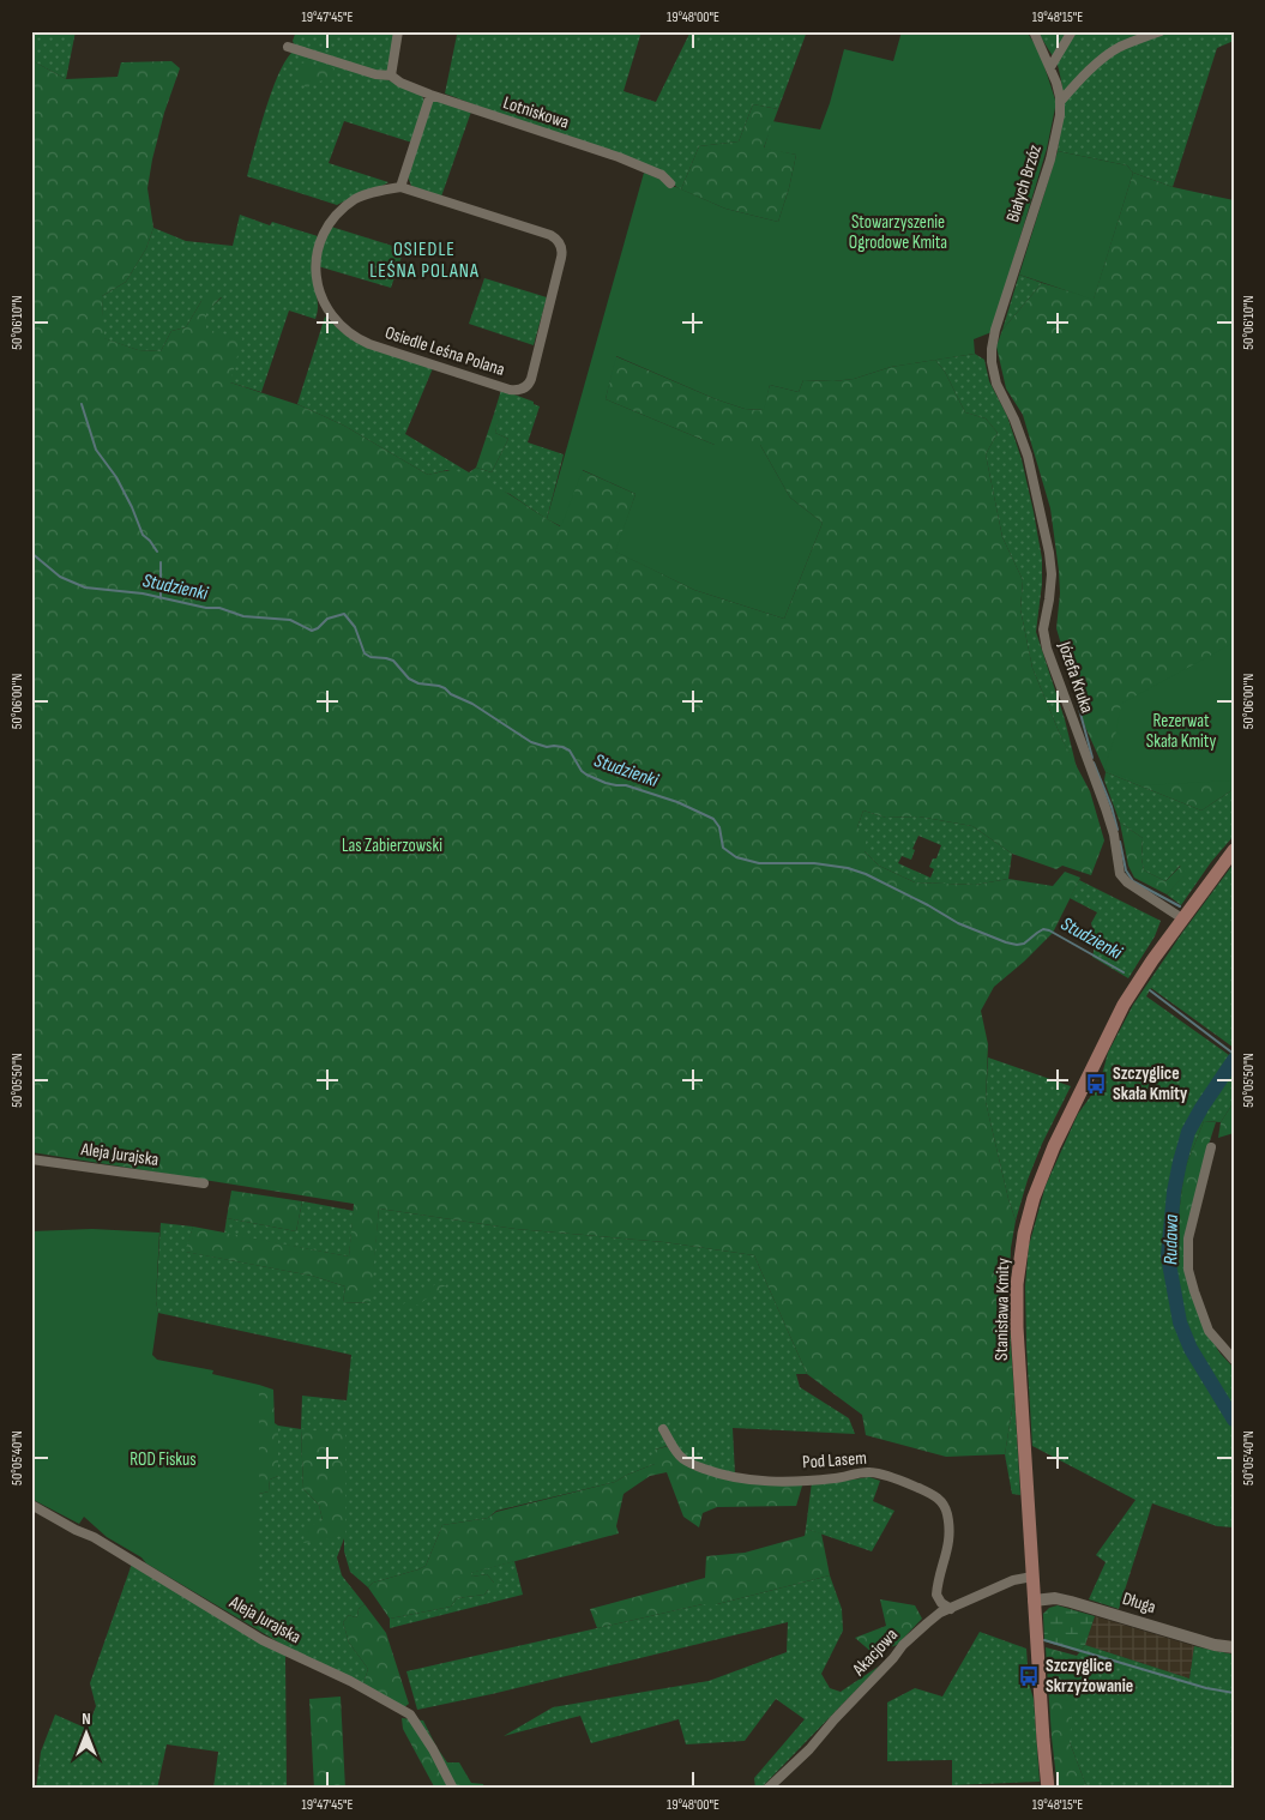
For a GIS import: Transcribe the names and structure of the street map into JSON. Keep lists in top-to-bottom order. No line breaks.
{"streets":{"main road":["Stanisława Kmity"],"street":["Lotniskowa","Białych Brzóz","Osiedle Leśna Polana","Józefa Kruka","Aleja Jurajska","Pod Lasem","Długa","Akacjowa"]},"crossings":[["Białych Brzóz","Józefa Kruka"],["Józefa Kruka","Stanisława Kmity"],["Stanisława Kmity","Długa"],["Stanisława Kmity","Akacjowa"],["Pod Lasem","Akacjowa"]],"districts":["OSIEDLE LEŚNA POLANA"],"water":["Studzienki","Rudawa"],"parks":["Stowarzyszenie Ogrodowe Kmita","Rezerwat Skała Kmity","Las Zabierzowski","ROD Fiskus"],"places":{"bus stop":["Szczyglice Skała Kmity","Szczyglice Skrzyżowanie"]},"north":"top","coordinates":["19°47'45\"E","19°48'00\"E","19°48'15\"E","50°06'10\"N","50°06'00\"N","50°05'50\"N","50°05'40\"N"]}
